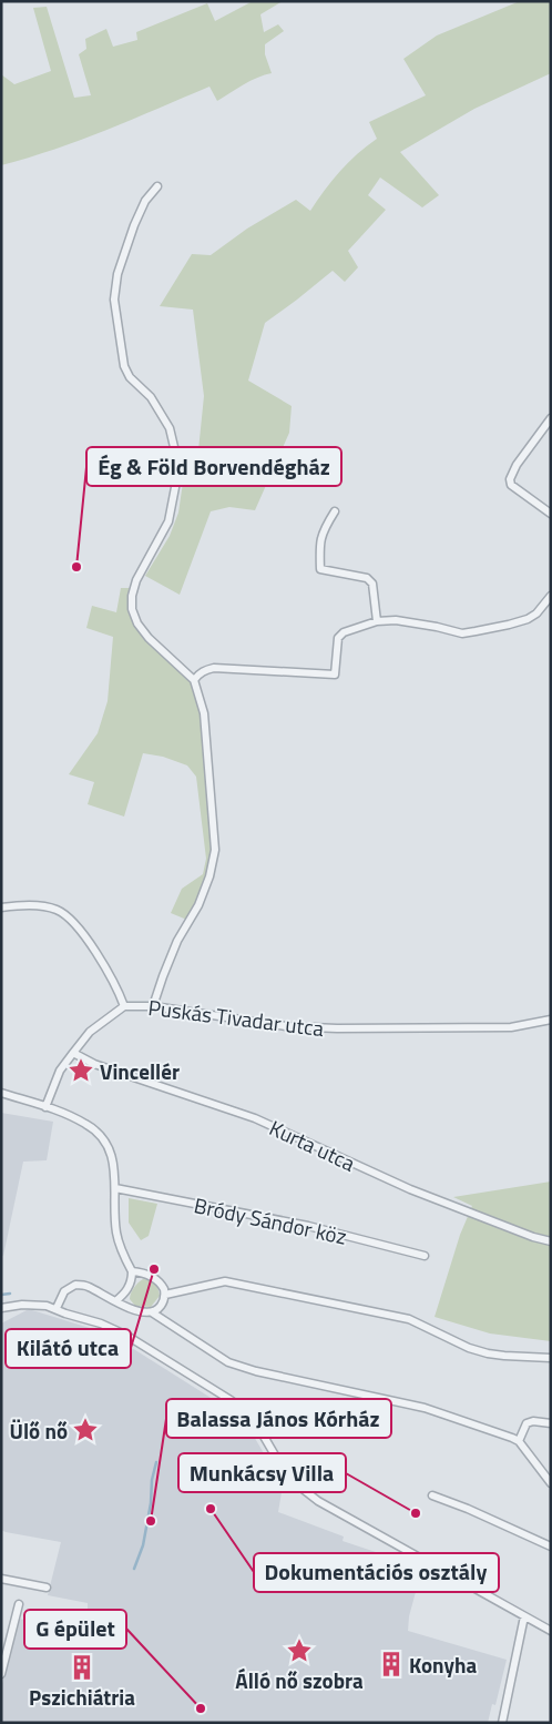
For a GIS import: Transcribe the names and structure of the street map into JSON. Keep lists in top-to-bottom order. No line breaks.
{"streets":{"street":["Puskás Tivadar utca","Kurta utca","Bródy Sándor köz"]},"crossings":[["Puskás Tivadar utca","Kurta utca"]],"places":{"other":["Ég & Föld Borvendégház","Kilátó utca","Dokumentációs osztály","Munkácsy Villa","Balassa János Kórház","G épület"],"place":["Vincellér","Ülő nő","Álló nő szobra"],"building":["Konyha","Pszichiátria"]}}
